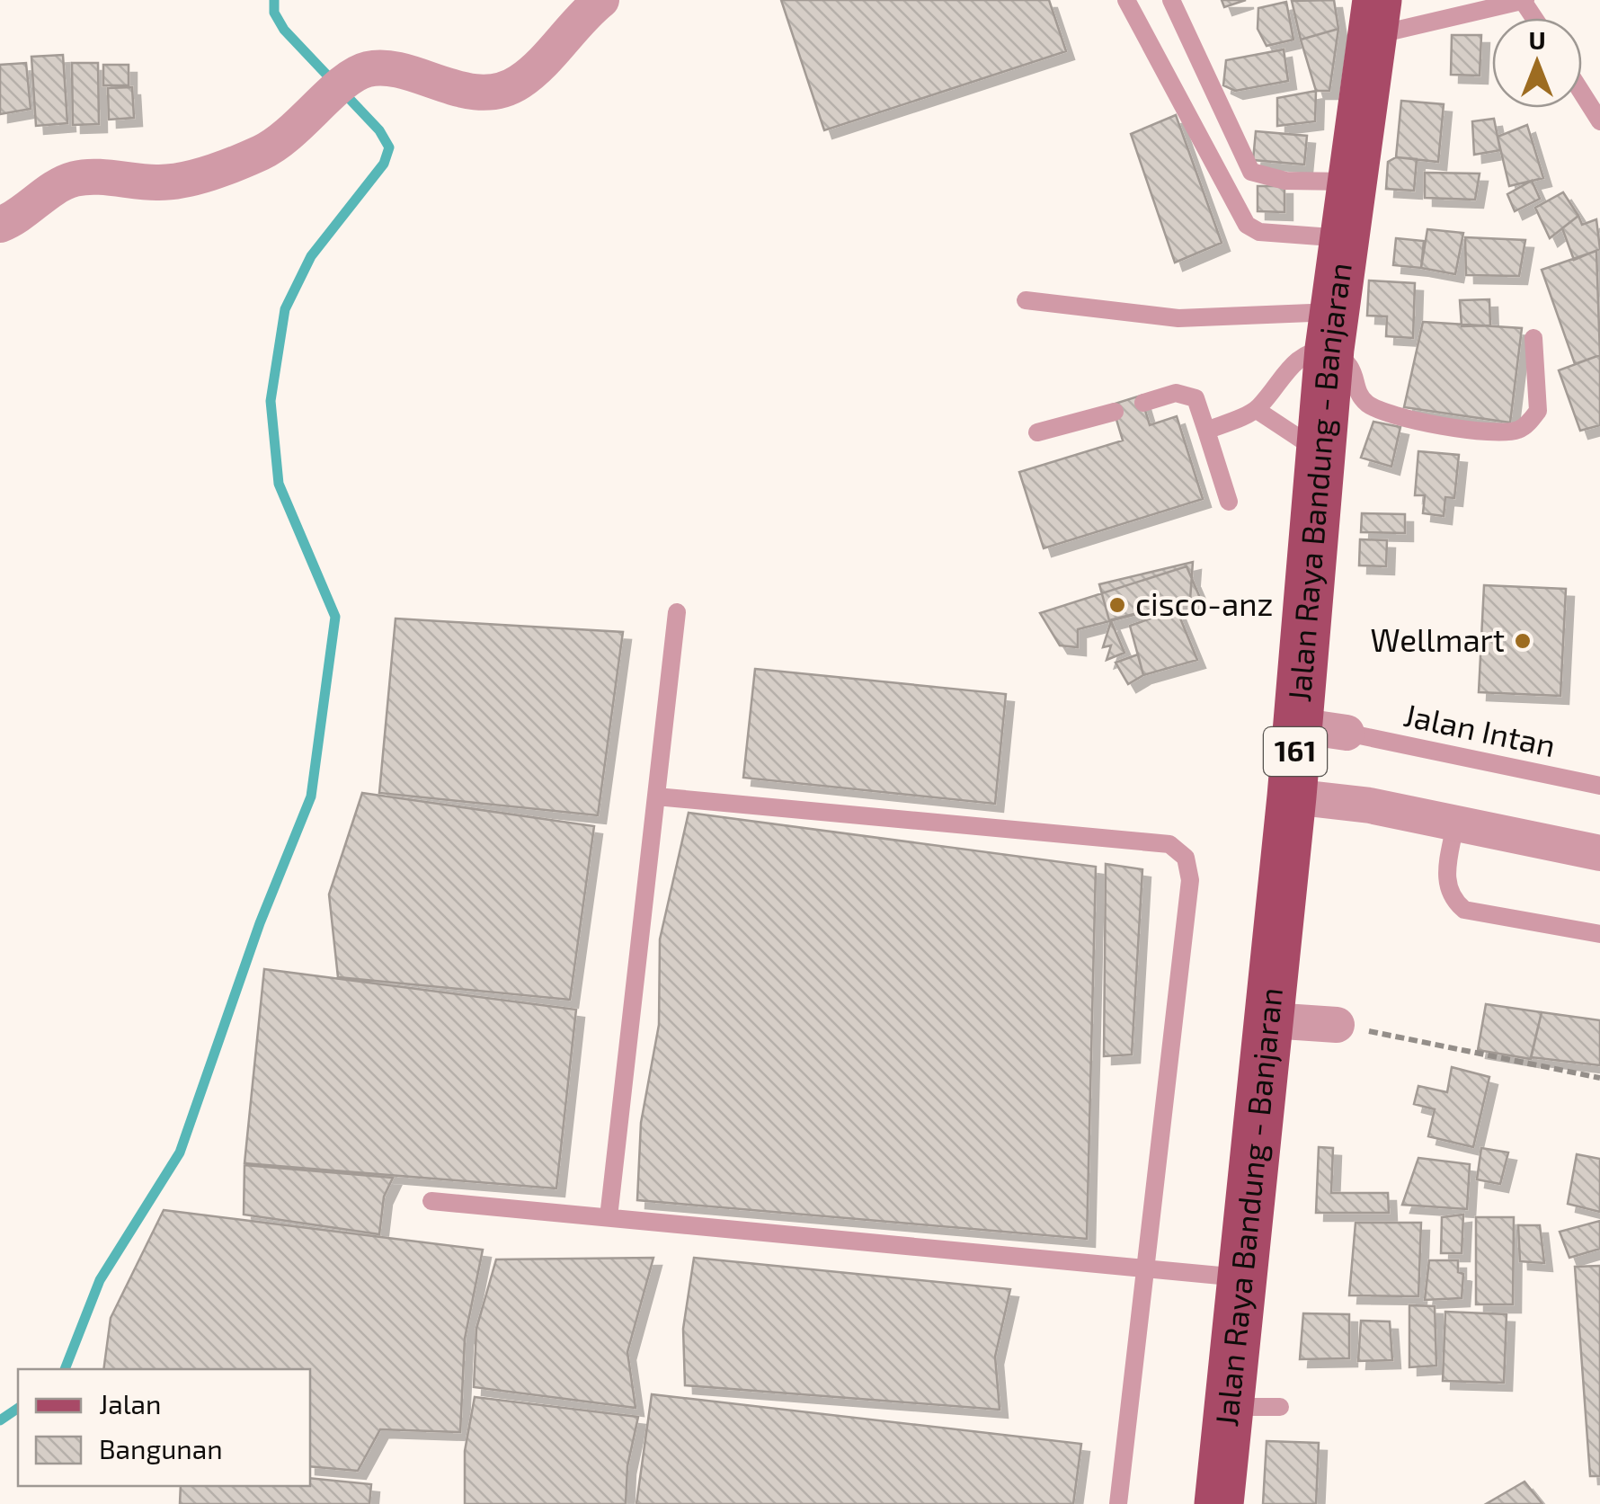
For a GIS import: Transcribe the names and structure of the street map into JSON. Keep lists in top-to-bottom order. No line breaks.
{"streets":{"main road":["Jalan Raya Bandung - Banjaran","161"],"lane":["Jalan Intan"]},"places":["cisco-anz","Wellmart"],"legend":["Jalan","Bangunan"],"north":"top"}
